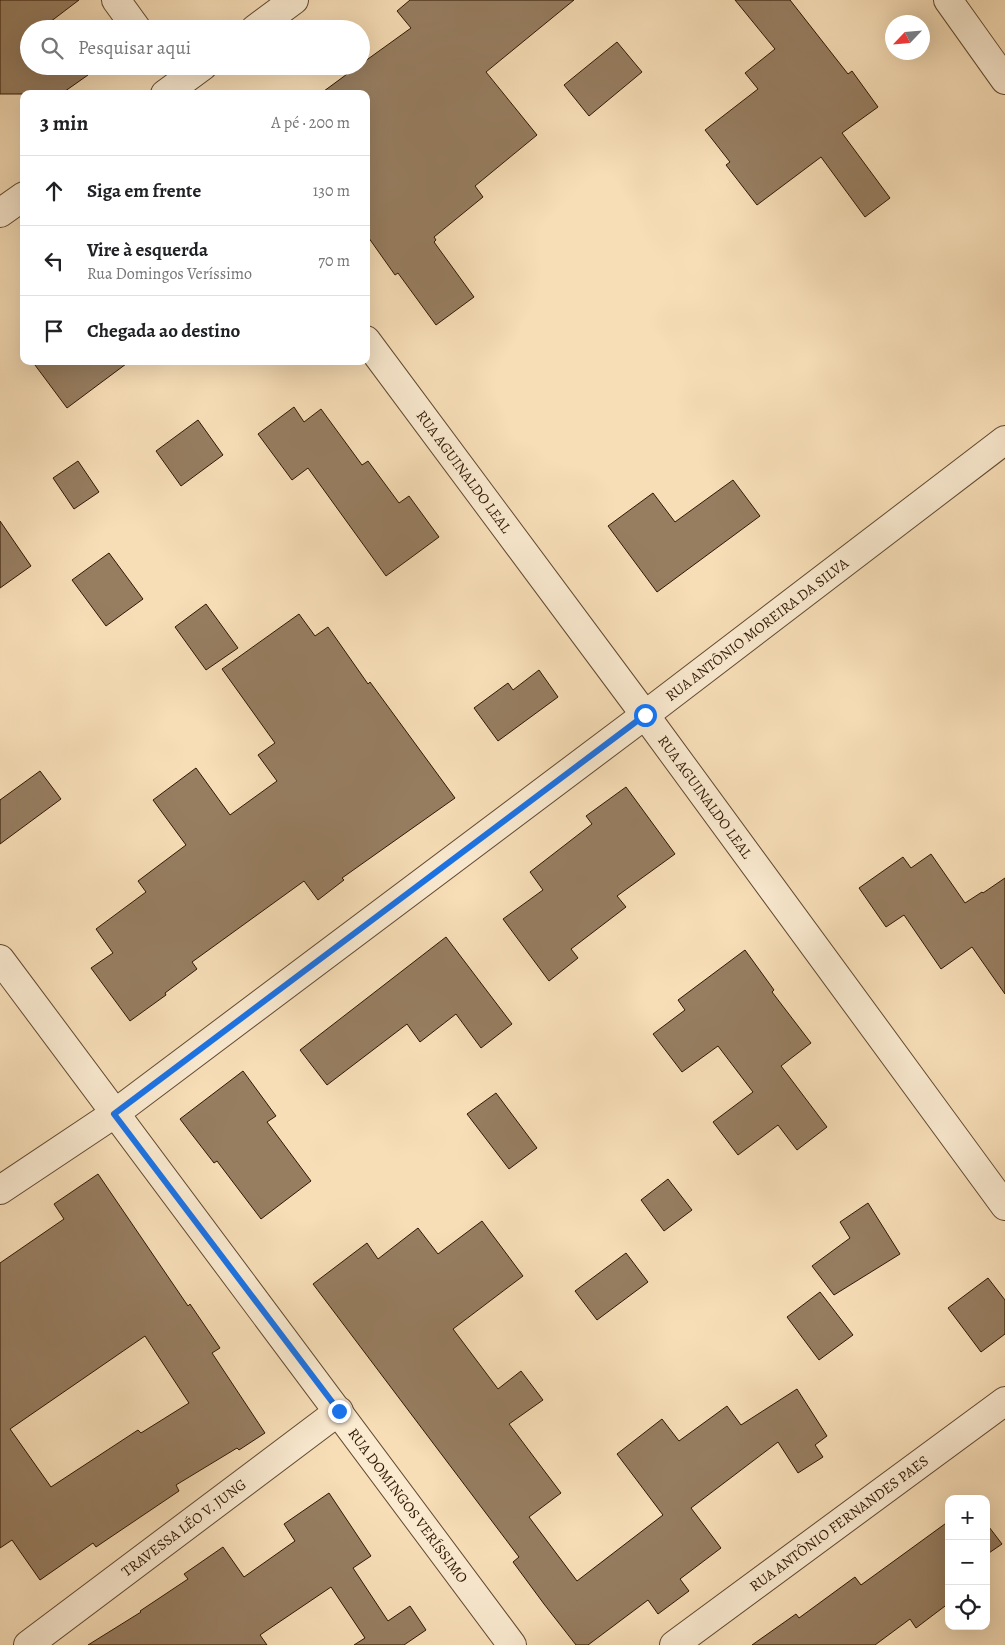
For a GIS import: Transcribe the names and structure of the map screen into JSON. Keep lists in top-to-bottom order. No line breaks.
{"streets":{"street":["RUA AGUINALDO LEAL","RUA ANTÔNIO MOREIRA DA SILVA","RUA DOMINGOS VERÍSSIMO","RUA ANTÔNIO FERNANDES PAES","TRAVESSA LÉO V. JUNG"]},"crossings":[["RUA AGUINALDO LEAL","RUA ANTÔNIO MOREIRA DA SILVA"],["RUA ANTÔNIO MOREIRA DA SILVA","RUA DOMINGOS VERÍSSIMO"],["RUA DOMINGOS VERÍSSIMO","TRAVESSA LÉO V. JUNG"]],"north":"bottom left","page":{"search":"Pesquisar aqui","heading":["3 min","A pé · 200 m"],"list":[["Siga em frente","130 m"],["Vire à esquerda","Rua Domingos Veríssimo","70 m"],"Chegada ao destino"],"map_buttons":["+","−"]}}
